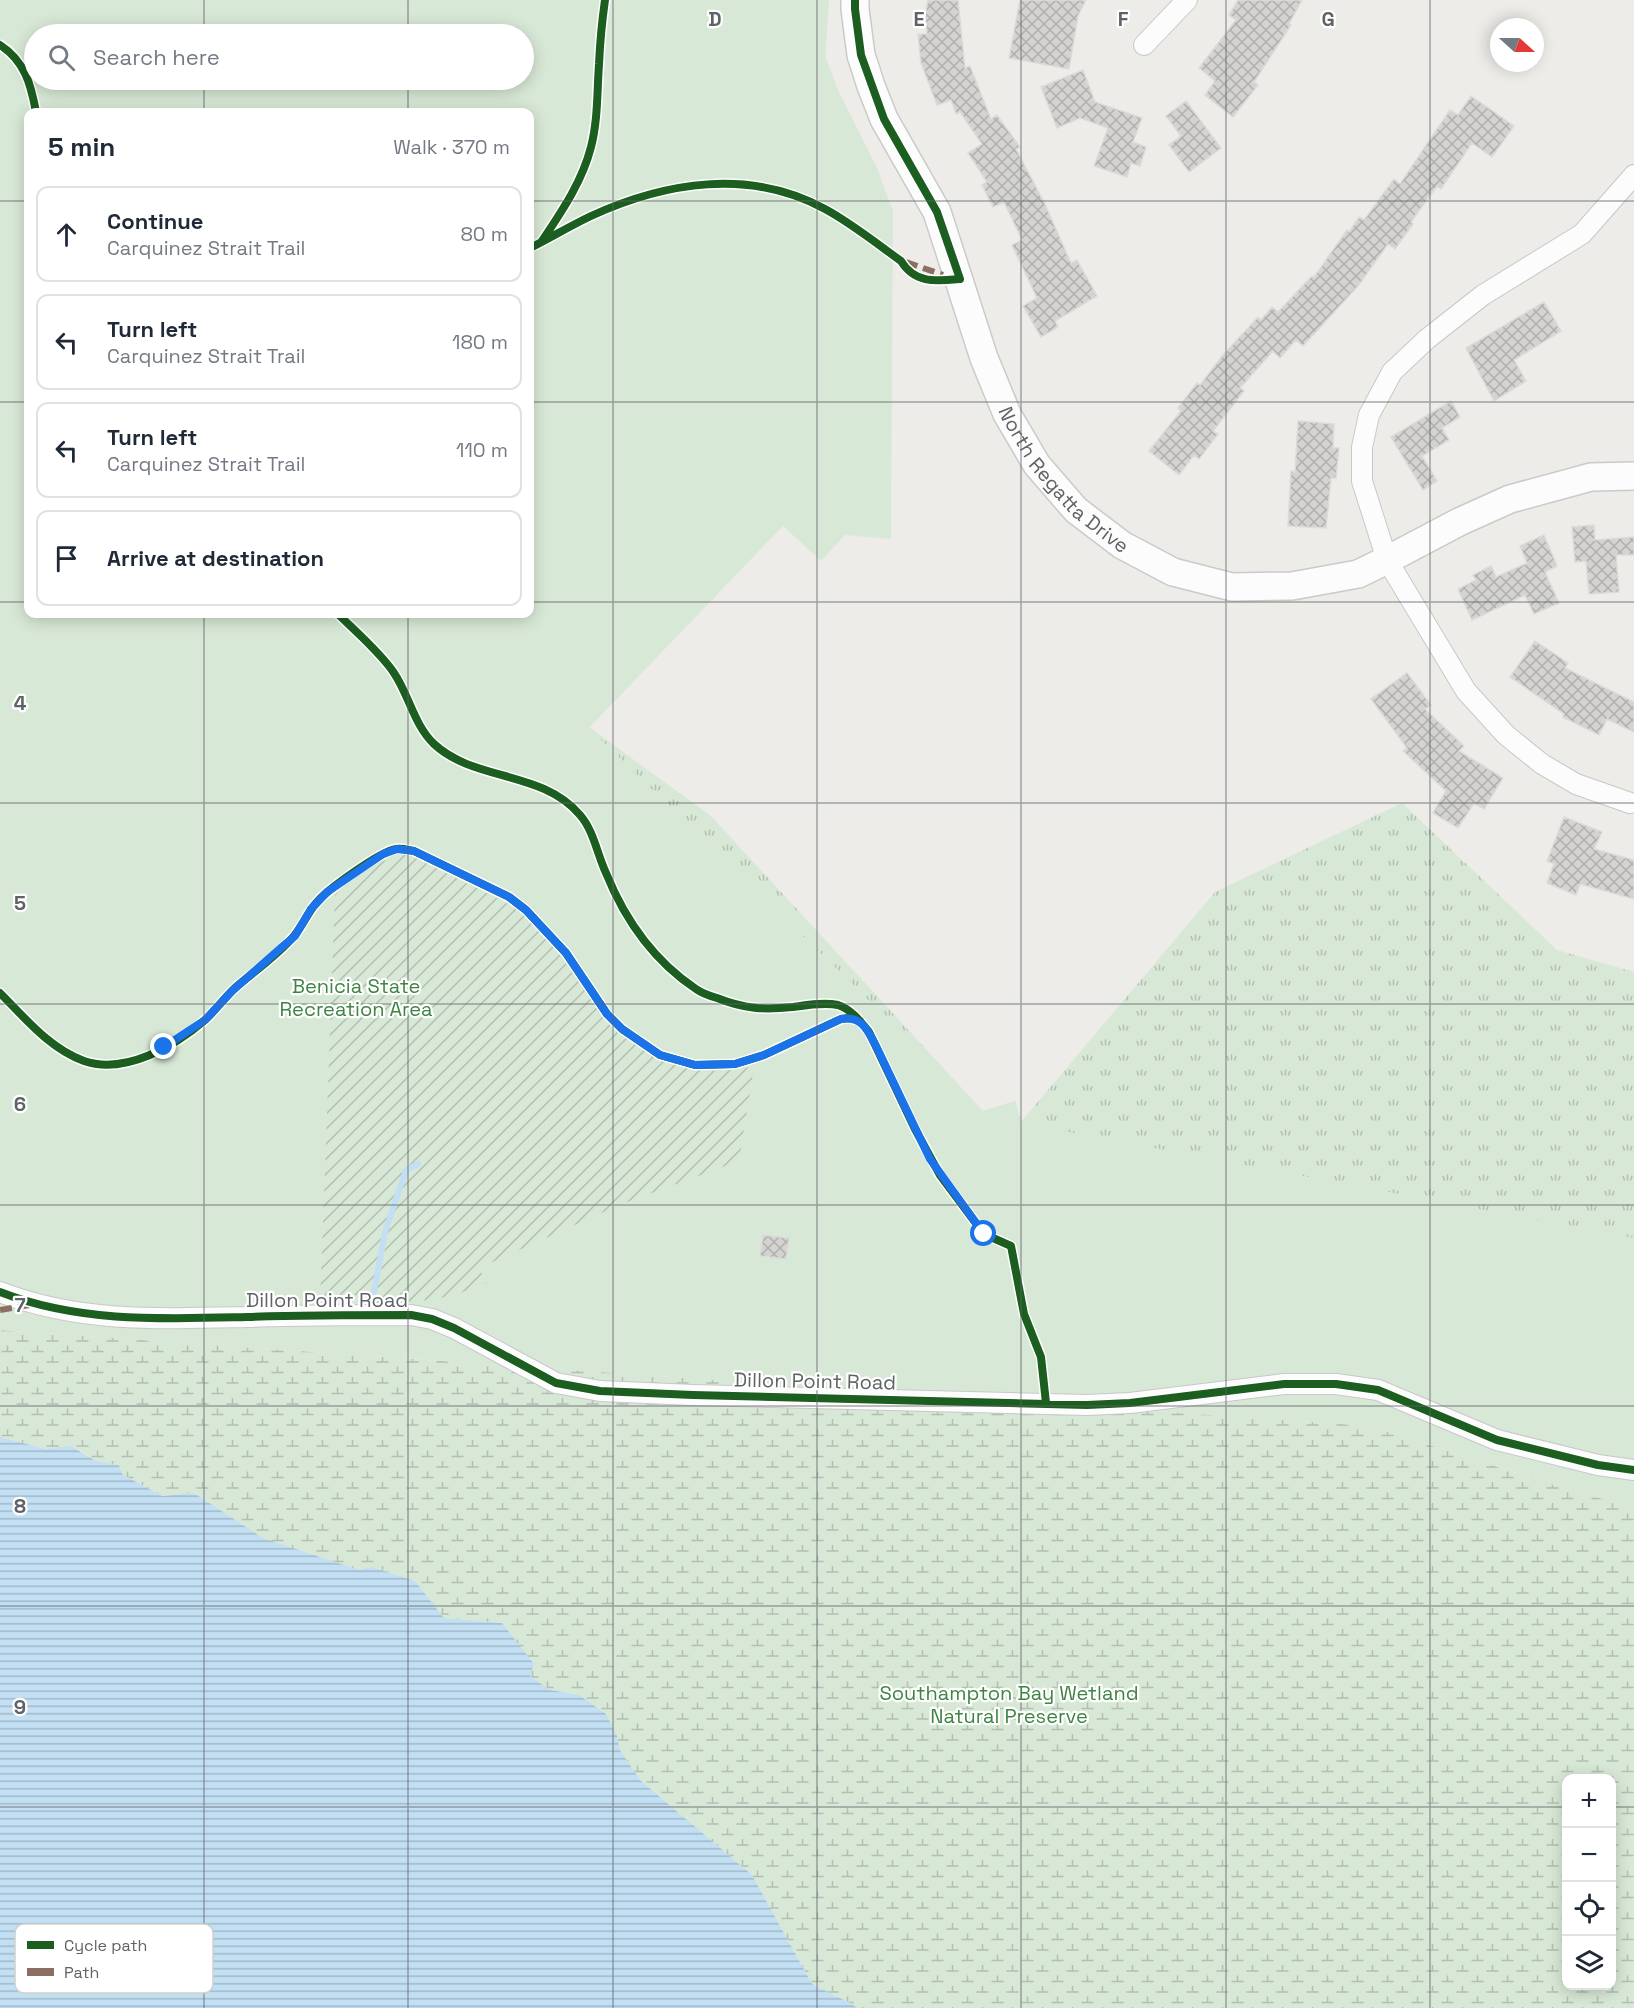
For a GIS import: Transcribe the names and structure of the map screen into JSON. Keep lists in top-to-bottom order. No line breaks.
{"streets":{"street":["North Regatta Drive","Dillon Point Road"]},"parks":["Benicia State Recreation Area","Southampton Bay Wetland Natural Preserve"],"legend":["Cycle path","Path"],"north":"right","page":{"search":"Search here","heading":["5 min","Walk · 370 m"],"list":[["Continue","Carquinez Strait Trail","80 m"],["Turn left","Carquinez Strait Trail","180 m"],["Turn left","Carquinez Strait Trail","110 m"],"Arrive at destination"],"map_buttons":["+","−"]},"grid":{"columns":["D","E","F","G"],"rows":["4","5","6","7","8","9"]}}
